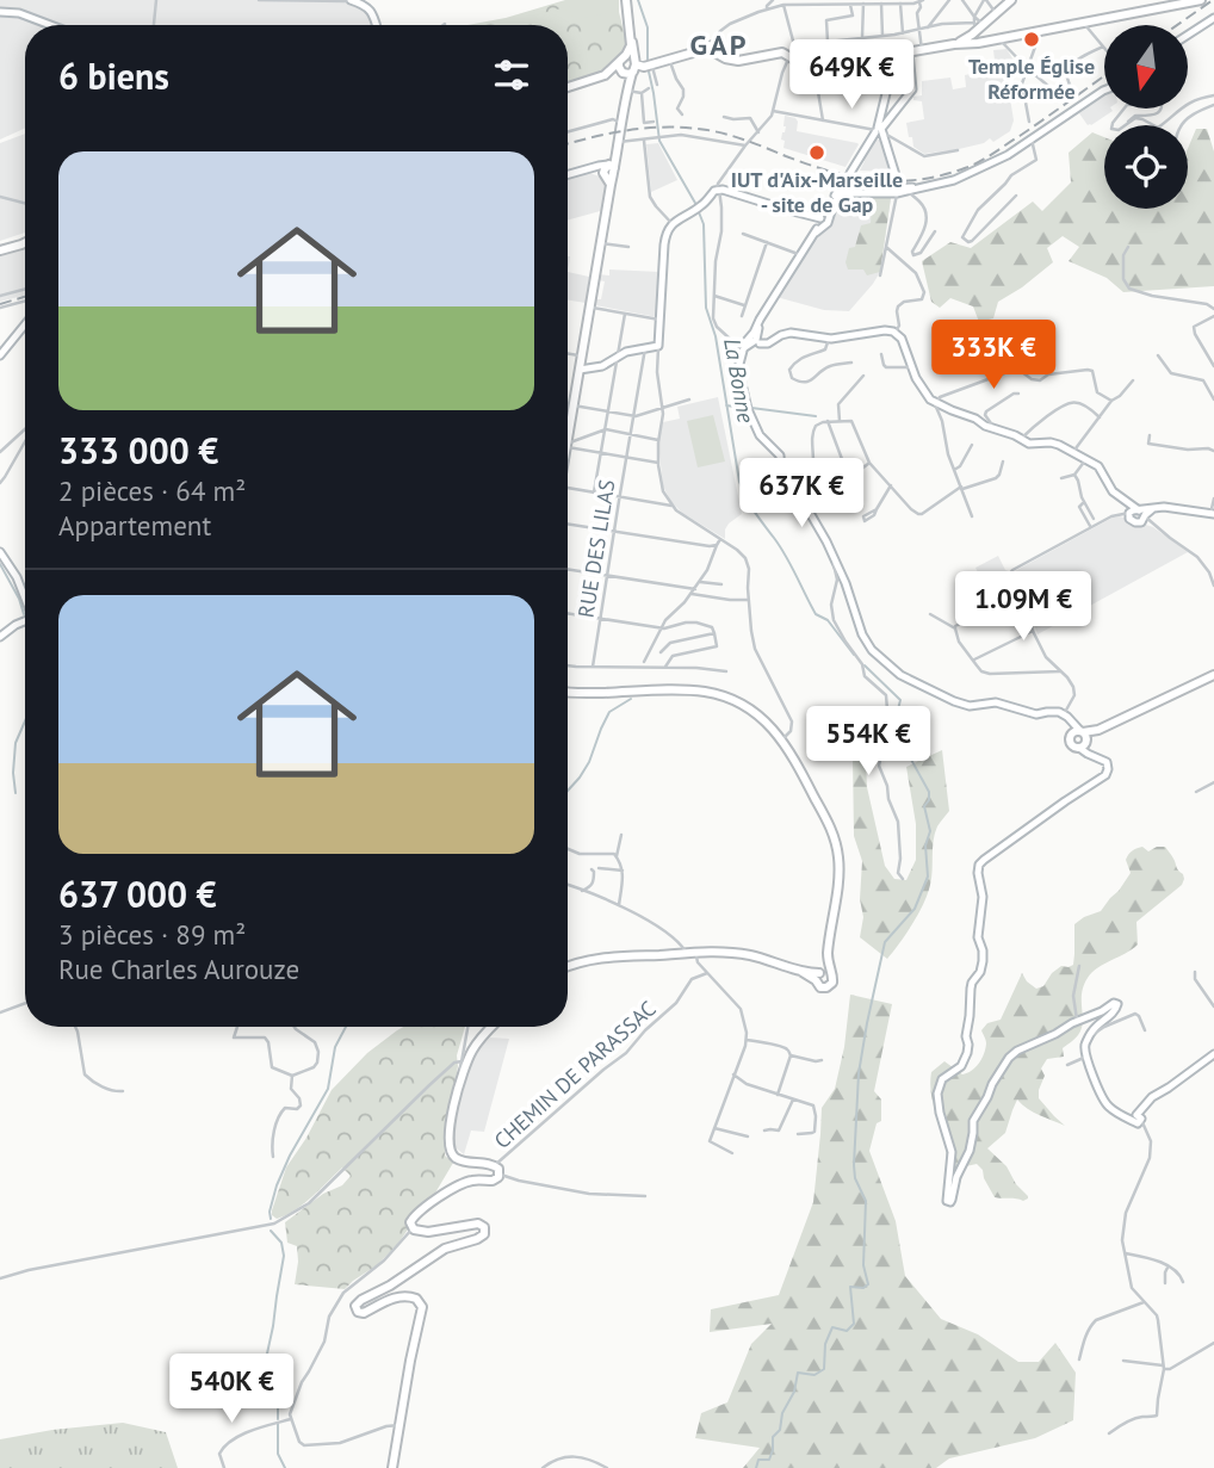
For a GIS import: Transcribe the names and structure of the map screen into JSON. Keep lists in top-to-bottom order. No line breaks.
{"streets":{"street":["RUE DES LILAS","CHEMIN DE PARASSAC"]},"districts":["GAP"],"water":["La Bonne"],"places":["Temple Église Réformée","IUT d'Aix-Marseille - site de Gap"],"north":"bottom","page":{"heading":"6 biens","price":["649K €","333K €","637K €","1.09M €","554K €","540K €"],"list":[{"name":"333 000 €","note":"2 pièces · 64 m² · Appartement"},{"name":"637 000 €","note":"3 pièces · 89 m² · Rue Charles Aurouze"}]}}
